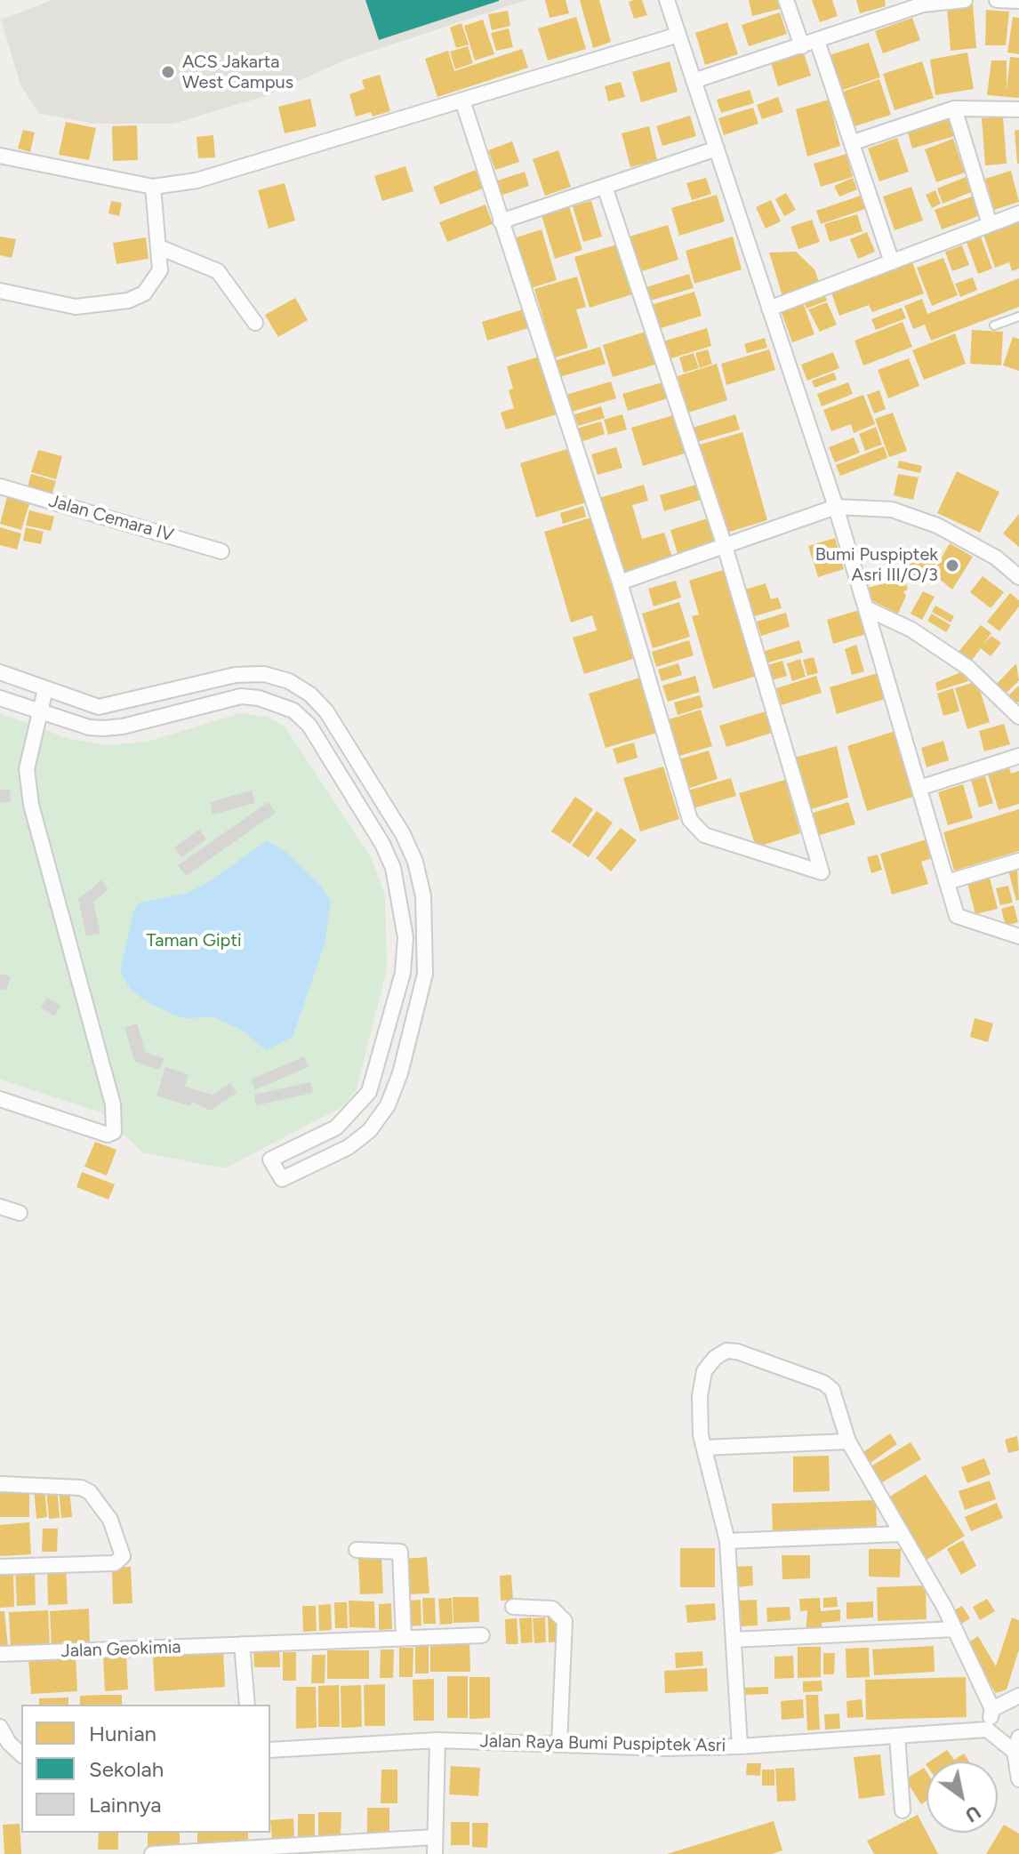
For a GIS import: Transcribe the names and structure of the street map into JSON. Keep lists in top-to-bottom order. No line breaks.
{"streets":{"street":["Jalan Cemara IV","Jalan Geokimia","Jalan Raya Bumi Puspiptek Asri"]},"parks":["Taman Gipti"],"places":["ACS Jakarta West Campus","Bumi Puspiptek Asri III/O/3"],"legend":["Hunian","Sekolah","Lainnya"],"north":"bottom right"}
